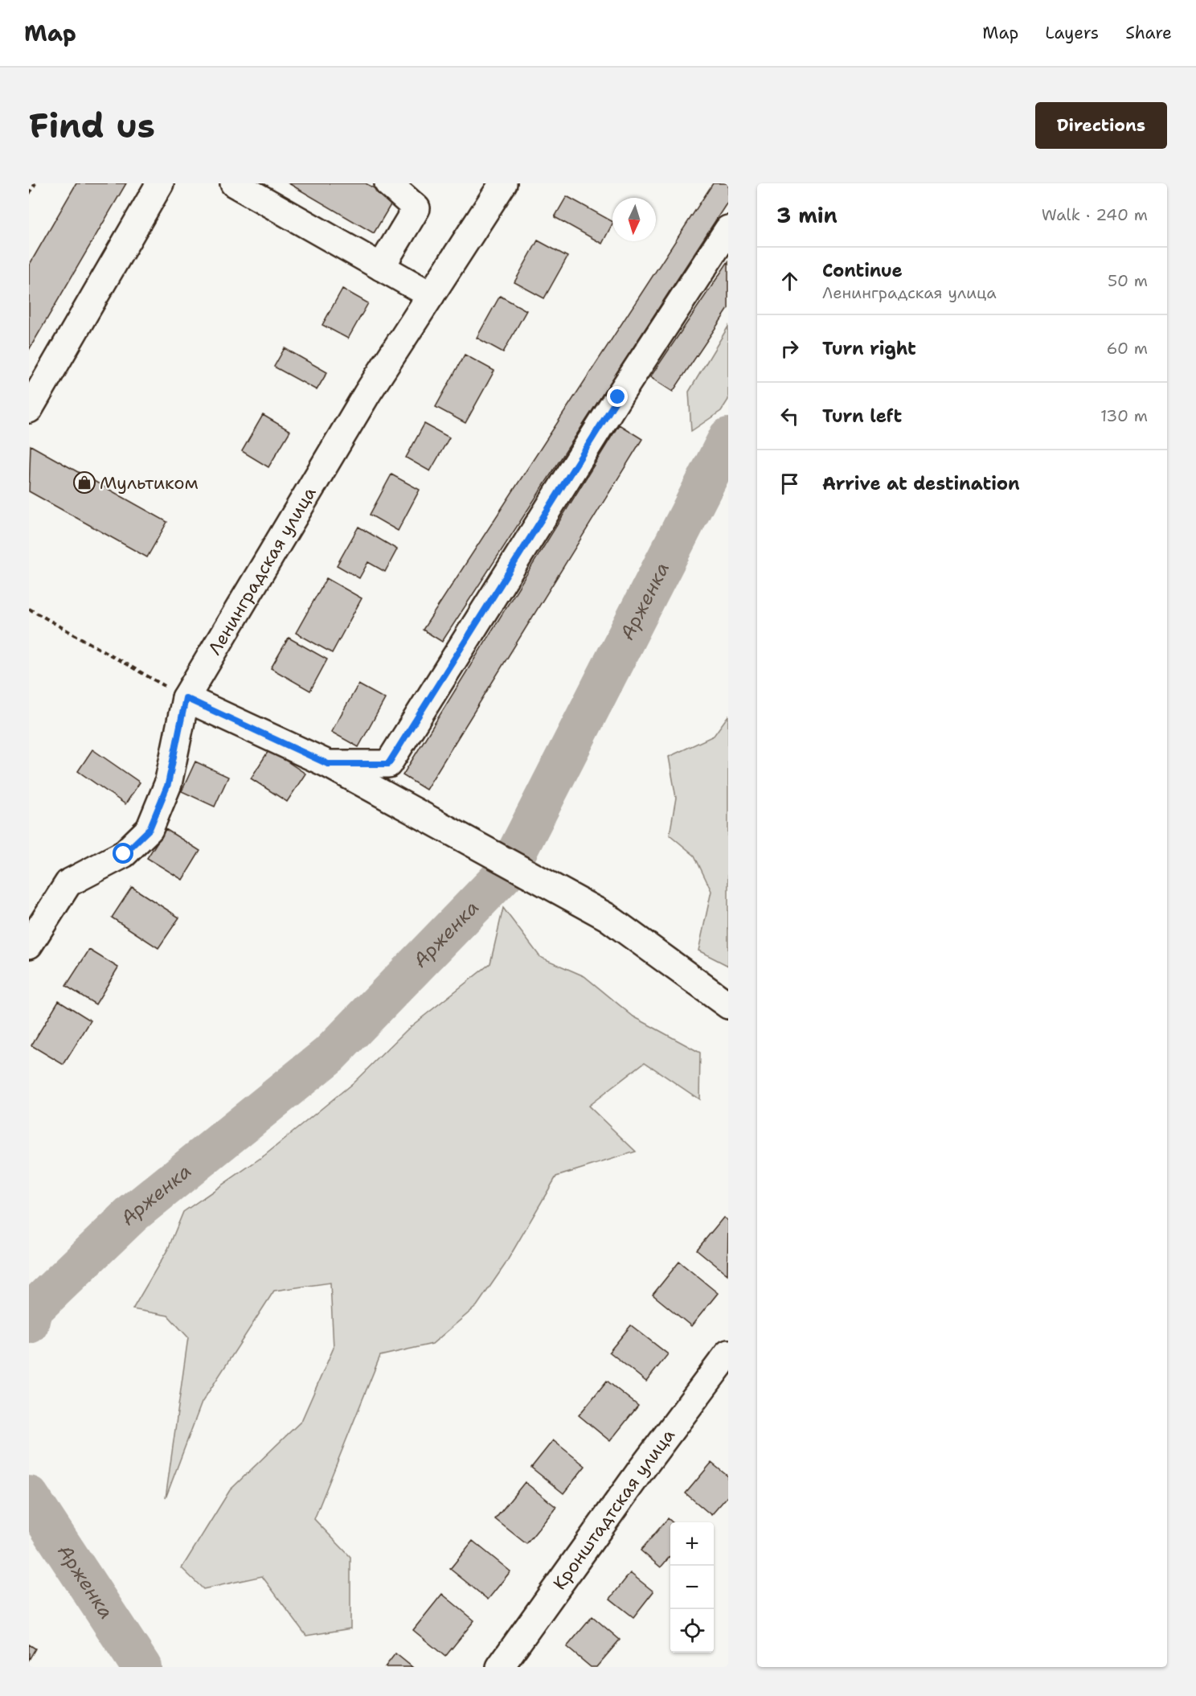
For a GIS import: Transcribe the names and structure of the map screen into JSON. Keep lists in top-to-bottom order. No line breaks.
{"streets":{"street":["Ленинградская улица","Кронштадтская улица"]},"water":["Арженка"],"places":{"shop":["Мультиком"]},"north":"bottom","page":{"header":"Map","nav":["Map","Layers","Share"],"buttons":"Directions","title":"Find us","heading":["3 min","Walk · 240 m"],"list":[["Continue","Ленинградская улица","50 m"],["Turn right","60 m"],["Turn left","130 m"],"Arrive at destination"],"map_buttons":["+","−"]}}
